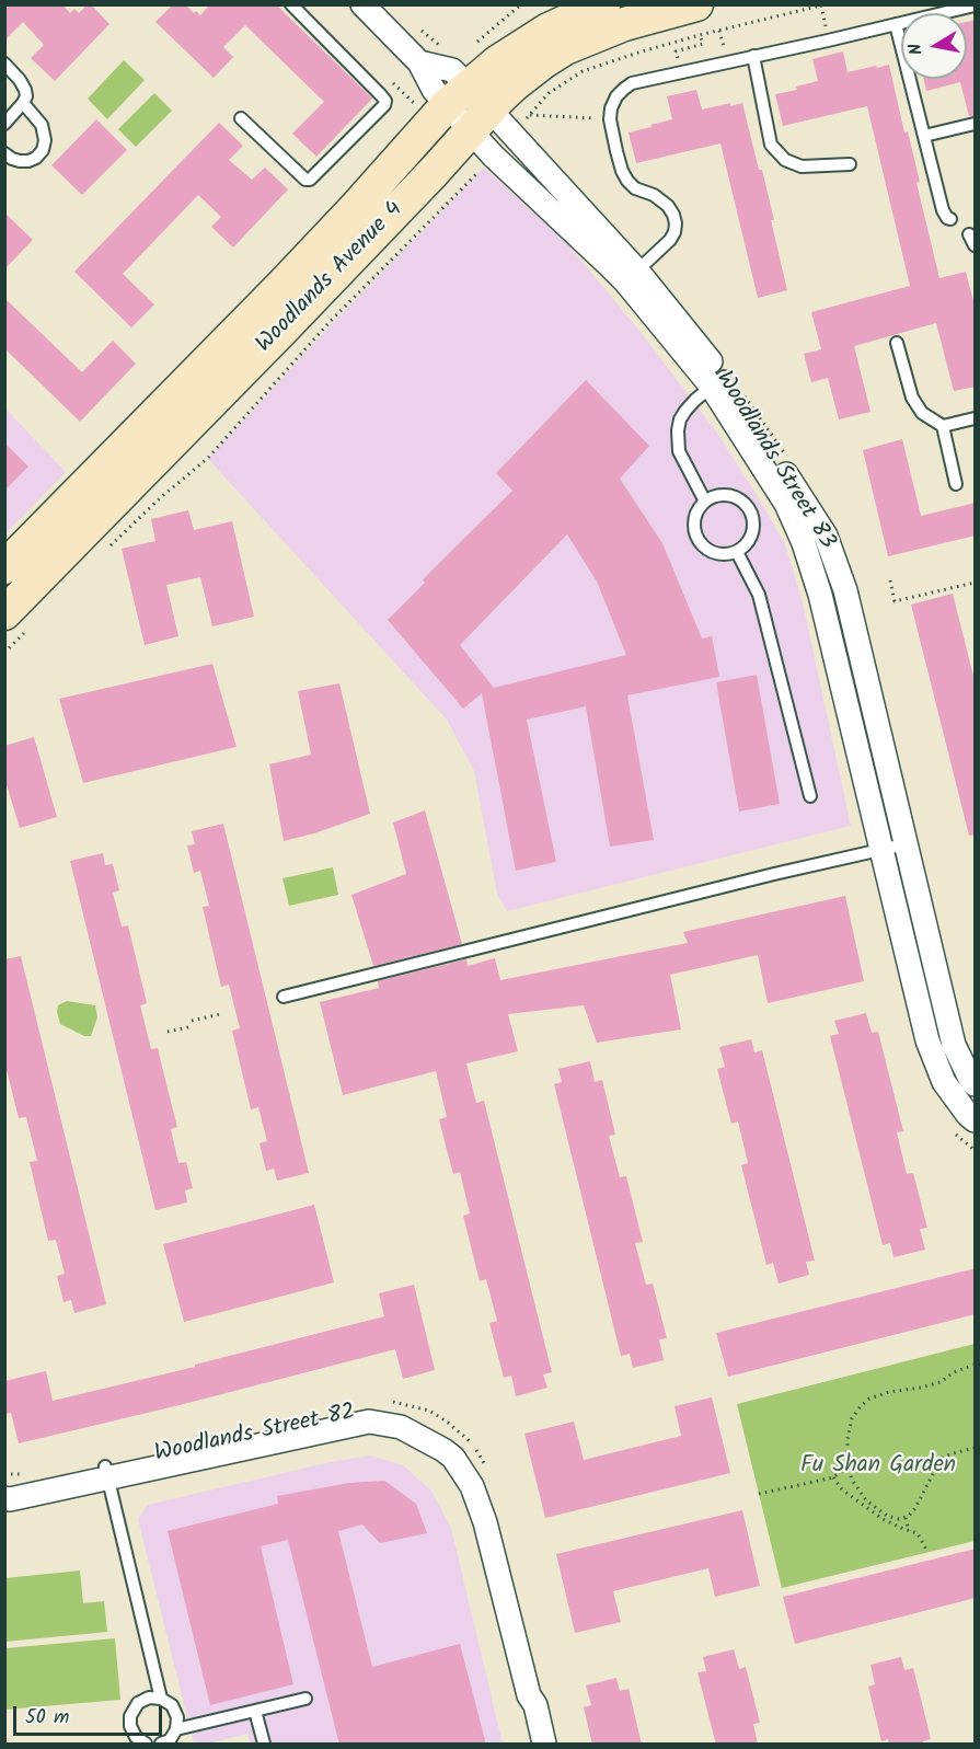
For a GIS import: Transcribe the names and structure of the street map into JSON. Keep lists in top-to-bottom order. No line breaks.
{"streets":{"main road":["Woodlands Avenue 4"],"street":["Woodlands Street 83","Woodlands Street 82"]},"crossings":[["Woodlands Avenue 4","Woodlands Street 83"]],"parks":["Fu Shan Garden"],"scale_bar":"50 m","north":"left"}
